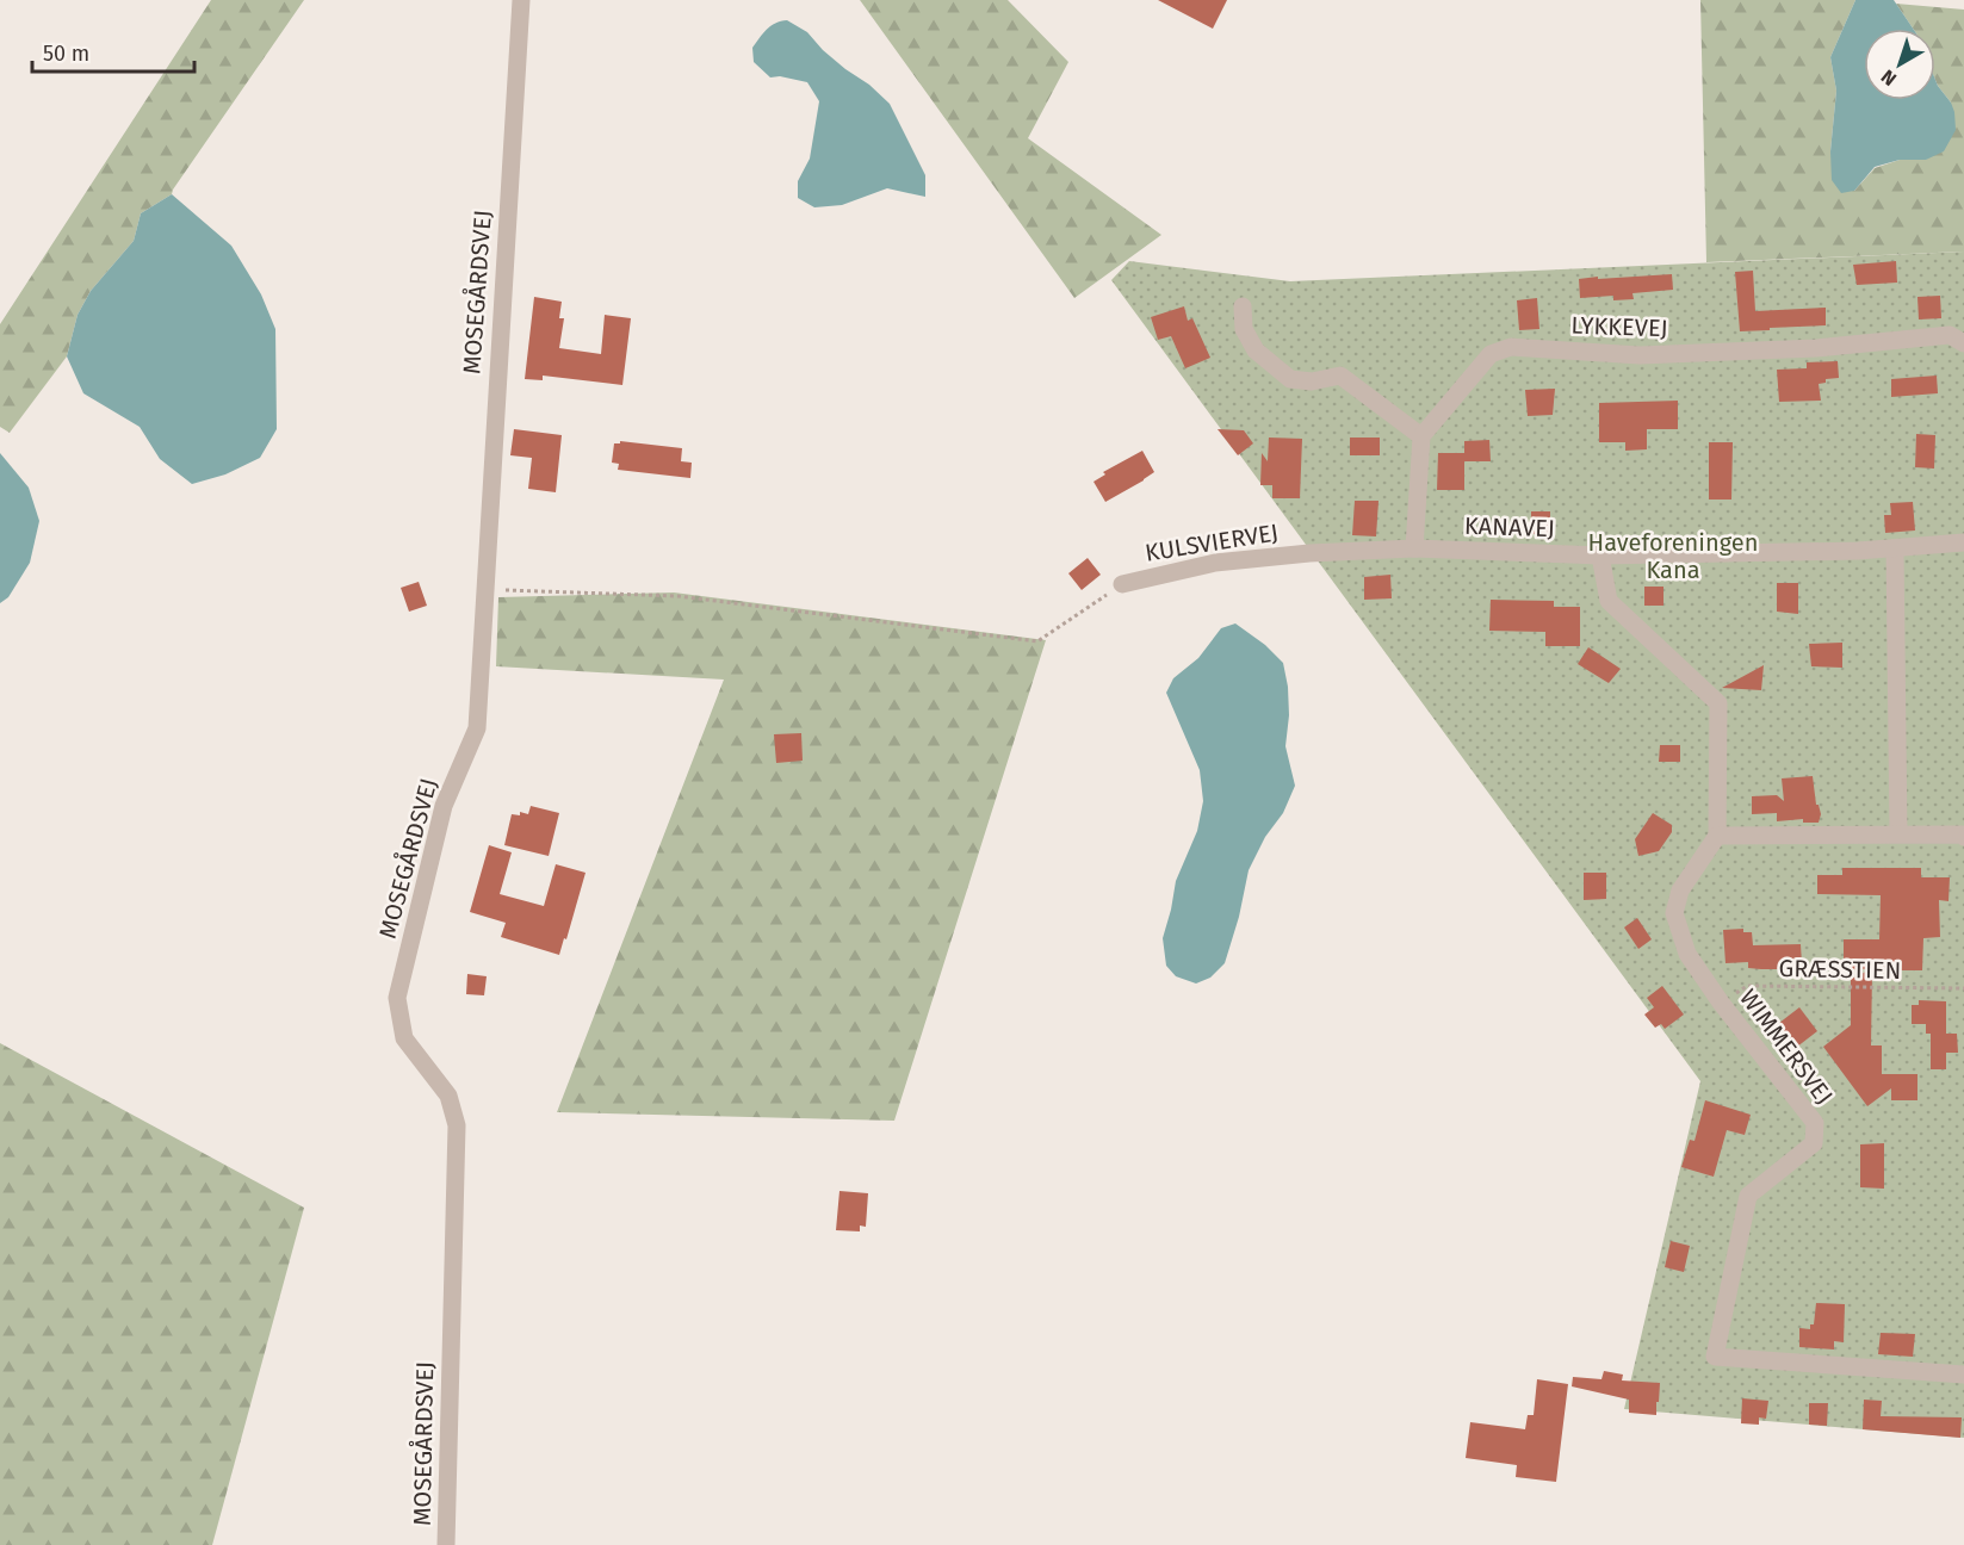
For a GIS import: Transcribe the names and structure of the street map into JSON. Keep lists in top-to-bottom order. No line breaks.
{"streets":{"street":["MOSEGÅRDSVEJ","LYKKEVEJ","KANAVEJ","KULSVIERVEJ","WIMMERSVEJ"],"path":["GRÆSSTIEN"]},"crossings":[["KANAVEJ","KULSVIERVEJ"],["GRÆSSTIEN","WIMMERSVEJ"]],"parks":["Haveforeningen Kana"],"scale_bar":"50 m","north":"bottom left"}
